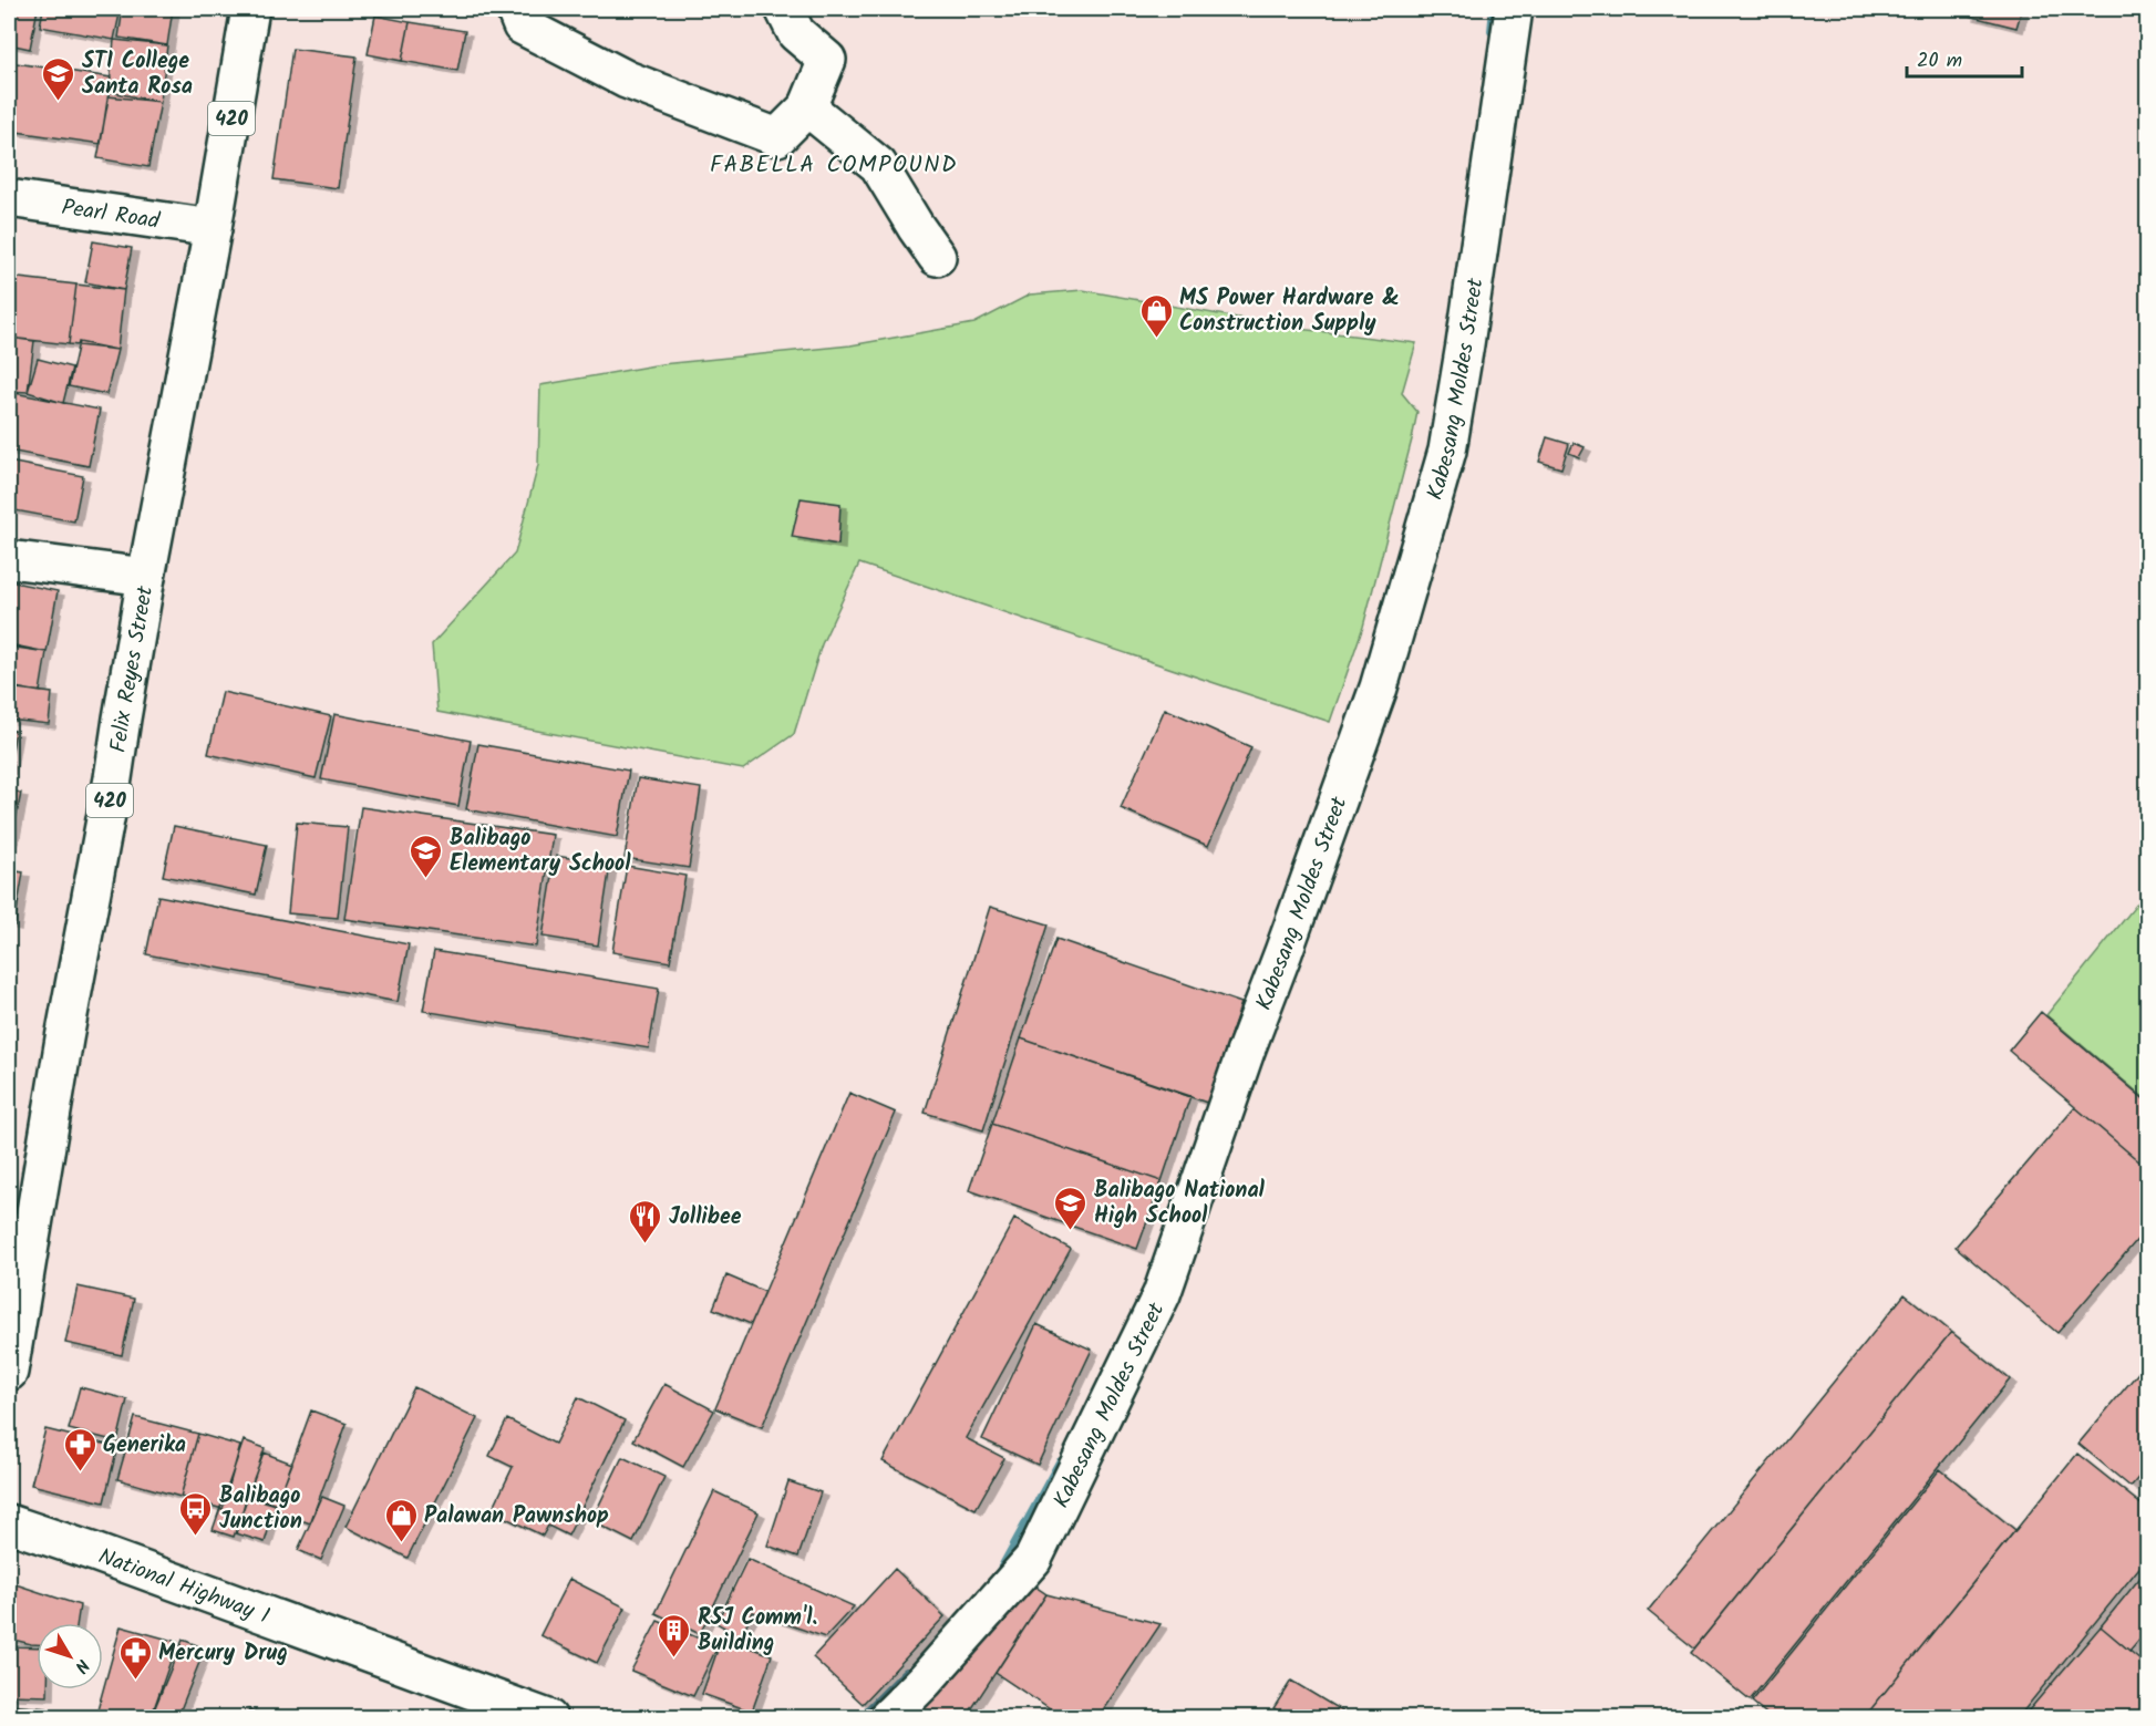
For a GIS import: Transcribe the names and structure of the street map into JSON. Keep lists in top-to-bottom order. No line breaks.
{"streets":{"main road":["420","Pearl Road","Kabesang Moldes Street","Felix Reyes Street","National Highway 1"]},"crossings":[["Pearl Road","Felix Reyes Street"]],"districts":["FABELLA COMPOUND"],"places":{"school or university":["STI College Santa Rosa","Balibago Elementary School","Balibago National High School"],"shop":["MS Power Hardware & Construction Supply","Palawan Pawnshop"],"restaurant":["Jollibee"],"pharmacy":["Generika","Mercury Drug"],"bus stop":["Balibago Junction"],"building":["R5J Comm'l. Building"]},"scale_bar":"20 m","north":"bottom right"}
